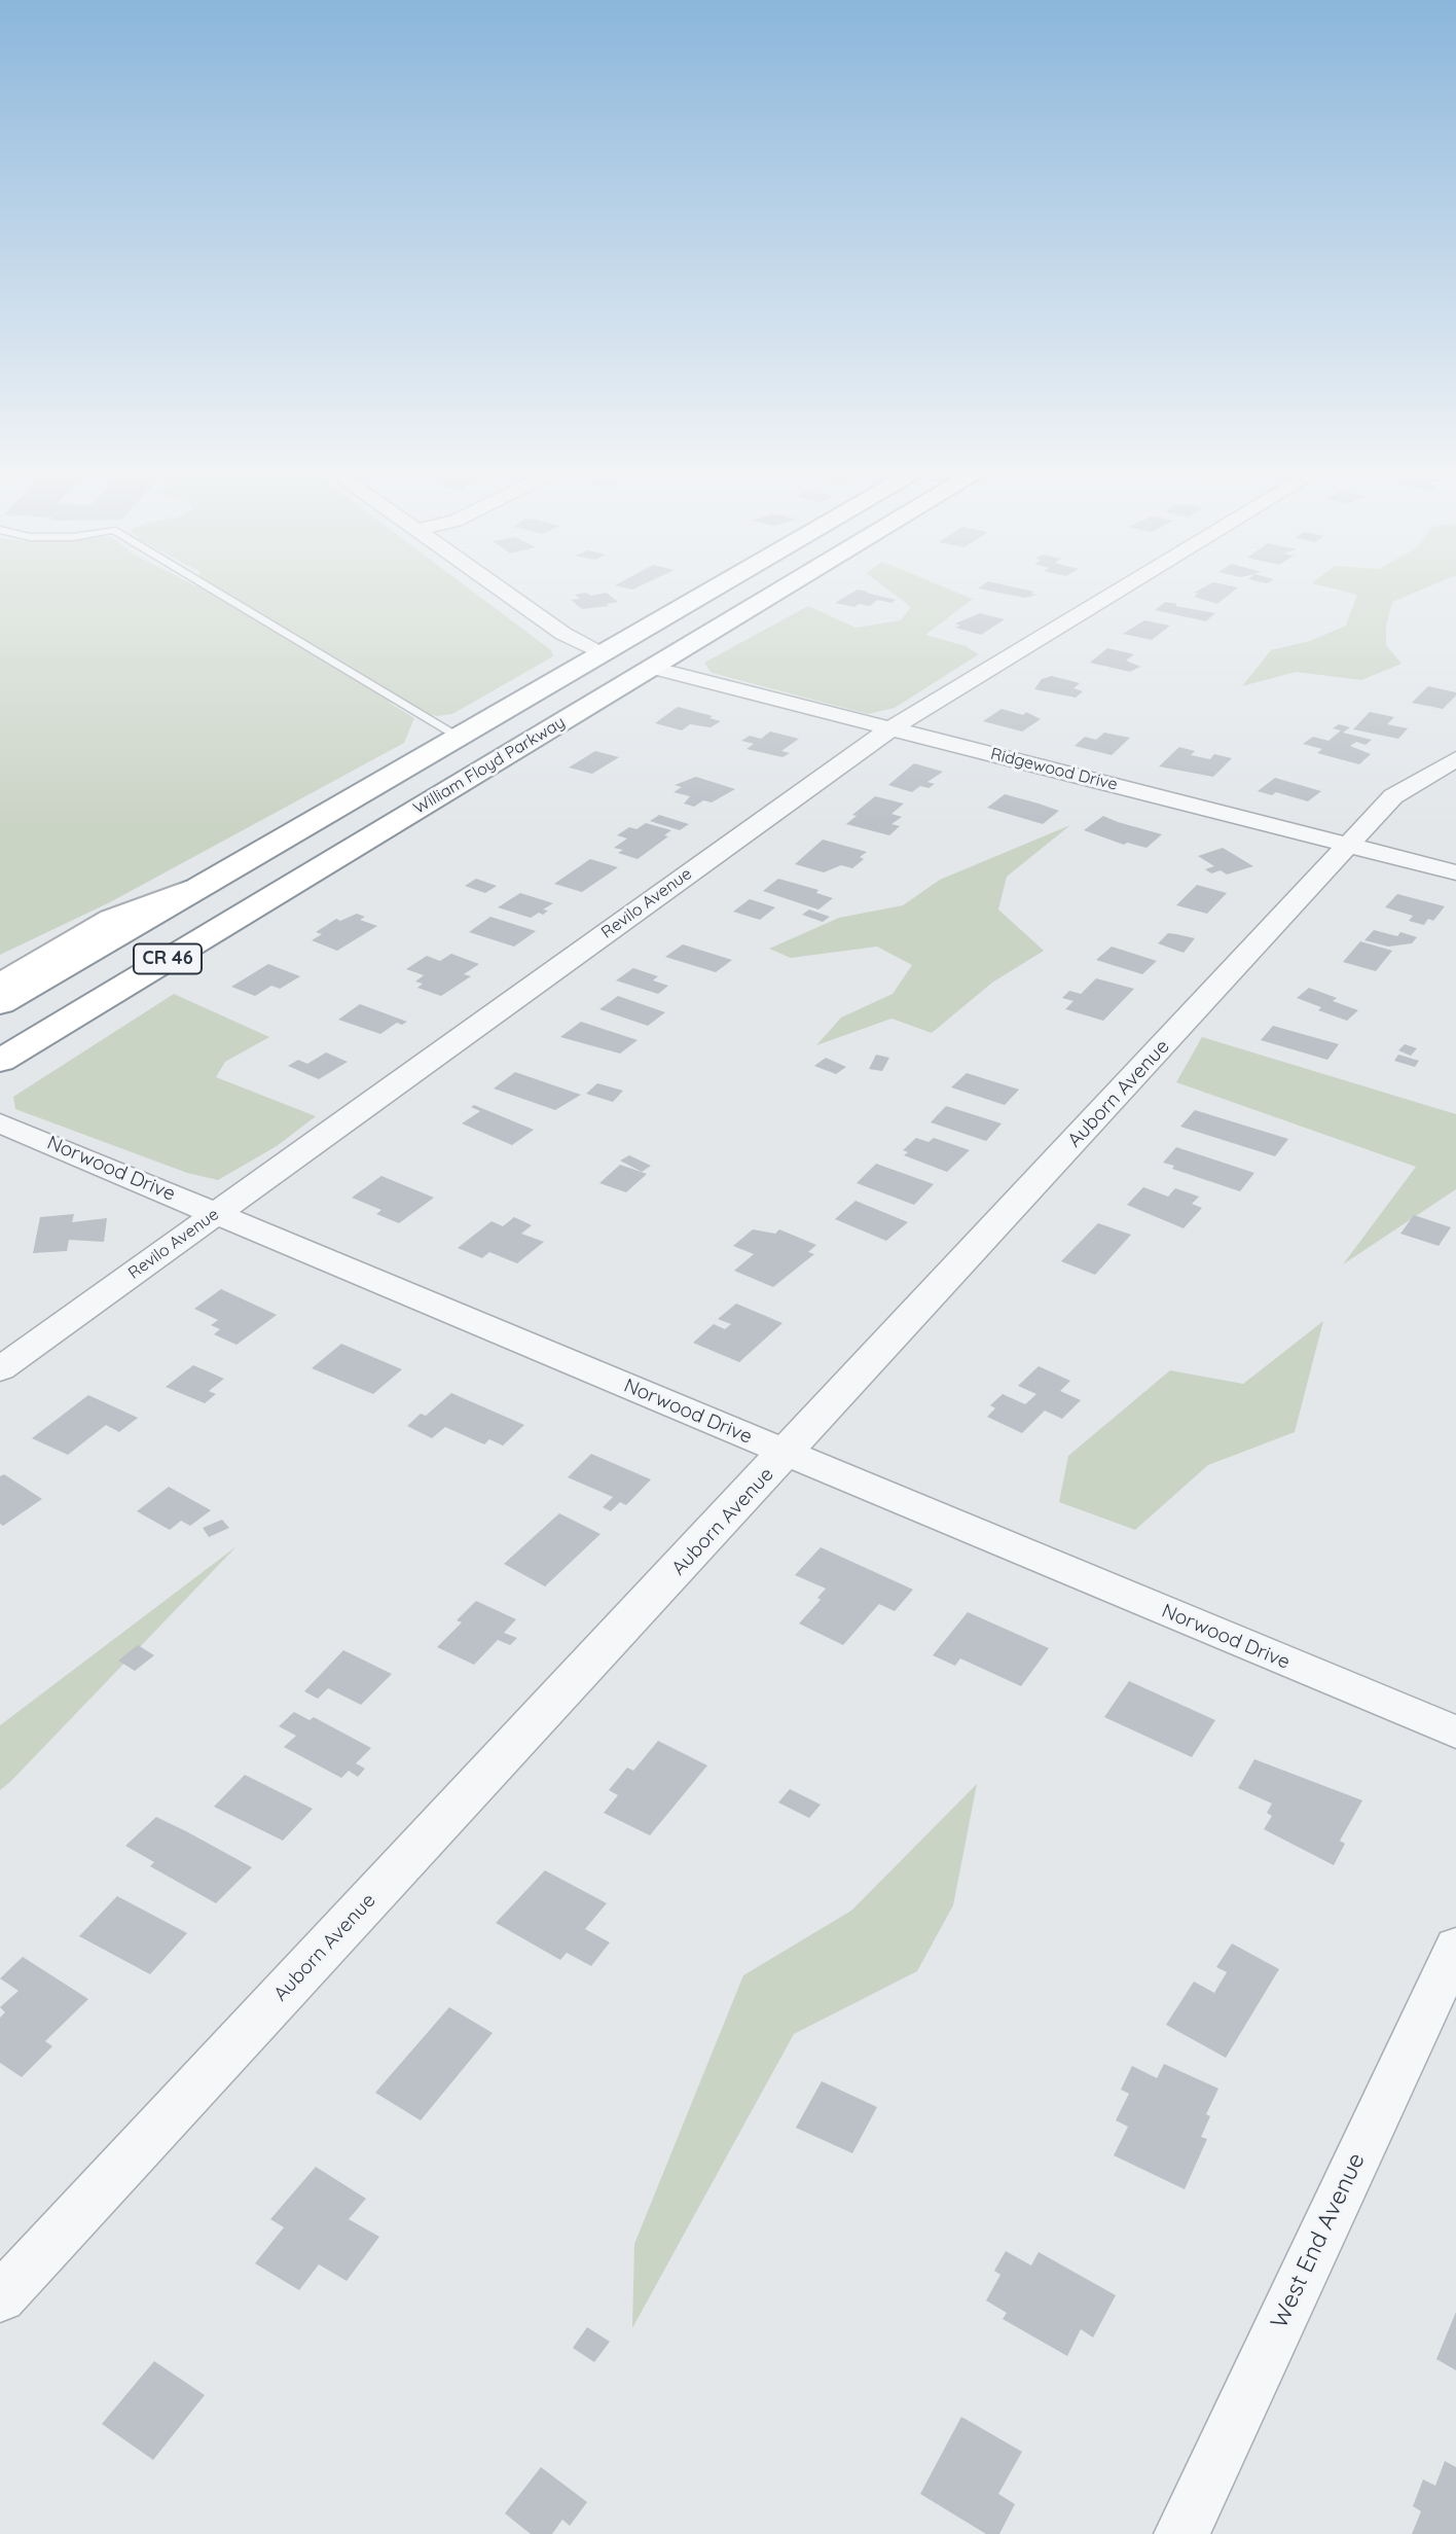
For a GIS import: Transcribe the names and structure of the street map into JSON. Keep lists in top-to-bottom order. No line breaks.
{"streets":{"main road":["William Floyd Parkway","CR 46"],"street":["Ridgewood Drive","Revilo Avenue","Auborn Avenue","Norwood Drive","West End Avenue"]},"crossings":[["William Floyd Parkway","Ridgewood Drive"],["Ridgewood Drive","Revilo Avenue"],["Ridgewood Drive","Auborn Avenue"],["Revilo Avenue","Norwood Drive"],["Auborn Avenue","Norwood Drive"]]}
